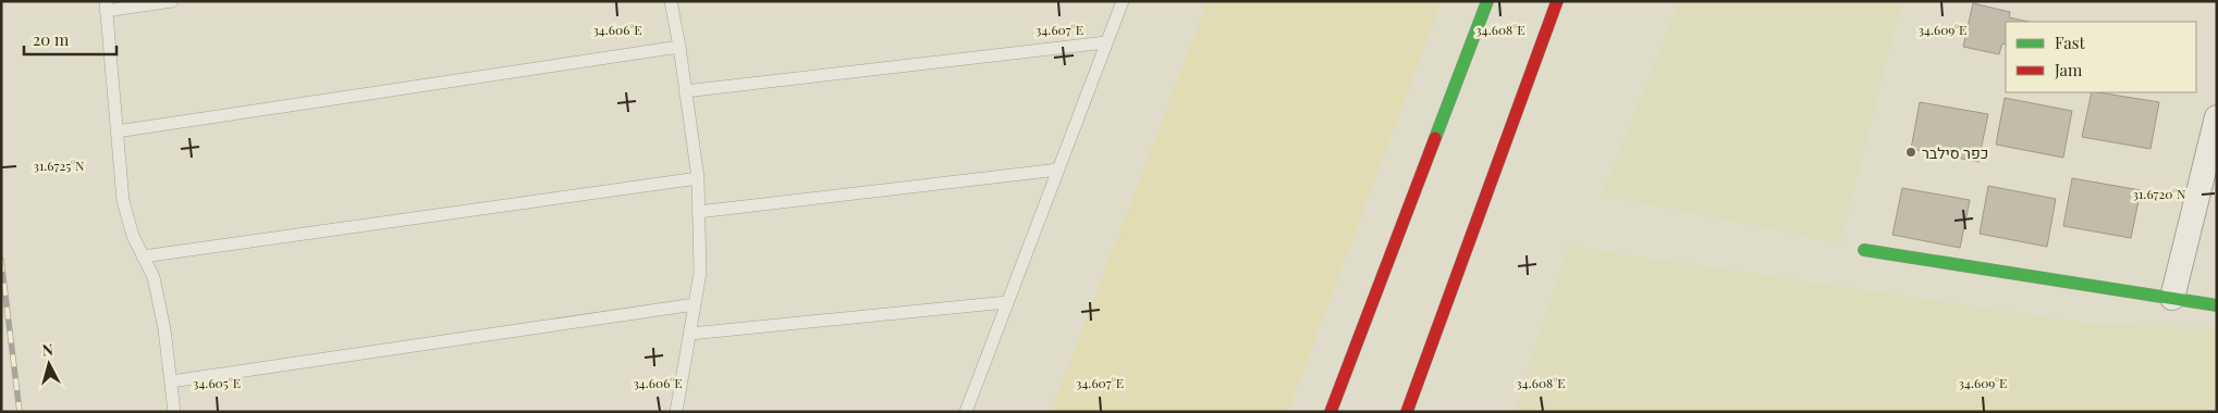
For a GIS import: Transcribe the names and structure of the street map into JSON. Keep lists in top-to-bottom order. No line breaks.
{"places":["כפר סילבר"],"legend":["Fast","Jam"],"scale_bar":"20 m","north":"top","coordinates":["34.606°E","34.607°E","34.608°E","34.609°E","31.6725°N","31.6720°N","34.605°E"]}
